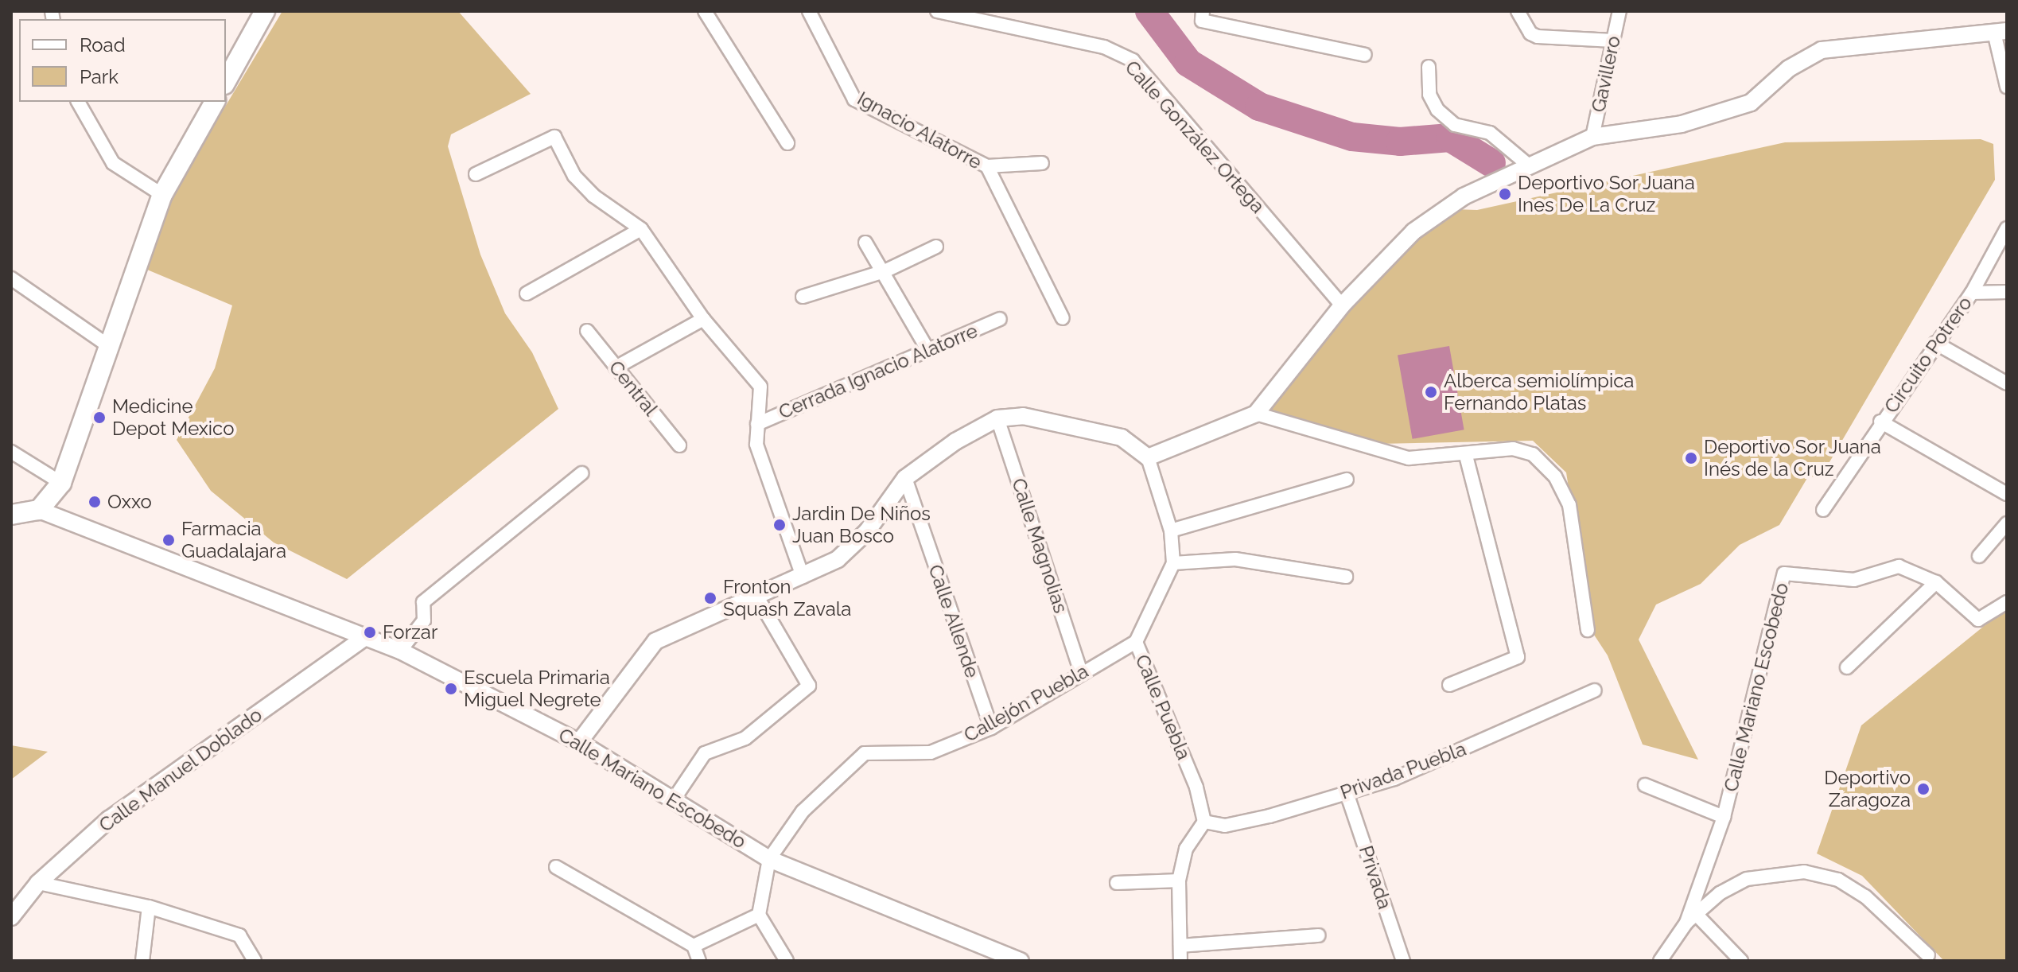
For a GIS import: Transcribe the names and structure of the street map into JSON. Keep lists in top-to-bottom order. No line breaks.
{"streets":{"street":["Gavillero","Ignacio Alatorre","Calle González Ortega","Circuito Potrero","Cerrada Ignacio Alatorre","Central","Calle Magnolias","Calle Allende","Calle Mariano Escobedo","Callejón Puebla","Calle Puebla","Calle Manuel Doblado","Privada Puebla","Privada"]},"crossings":[["Calle Magnolias","Callejón Puebla"],["Calle Allende","Callejón Puebla"],["Calle Mariano Escobedo","Callejón Puebla"],["Calle Mariano Escobedo","Calle Manuel Doblado"],["Callejón Puebla","Calle Puebla"],["Calle Puebla","Privada Puebla"],["Privada Puebla","Privada"]],"places":["Deportivo Sor Juana Ines De La Cruz","Alberca semiolímpica Fernando Platas","Medicine Depot Mexico","Deportivo Sor Juana Inés de la Cruz","Oxxo","Jardin De Niños Juan Bosco","Farmacia Guadalajara","Fronton Squash Zavala","Forzar","Escuela Primaria Miguel Negrete","Deportivo Zaragoza"],"legend":["Road","Park"]}
